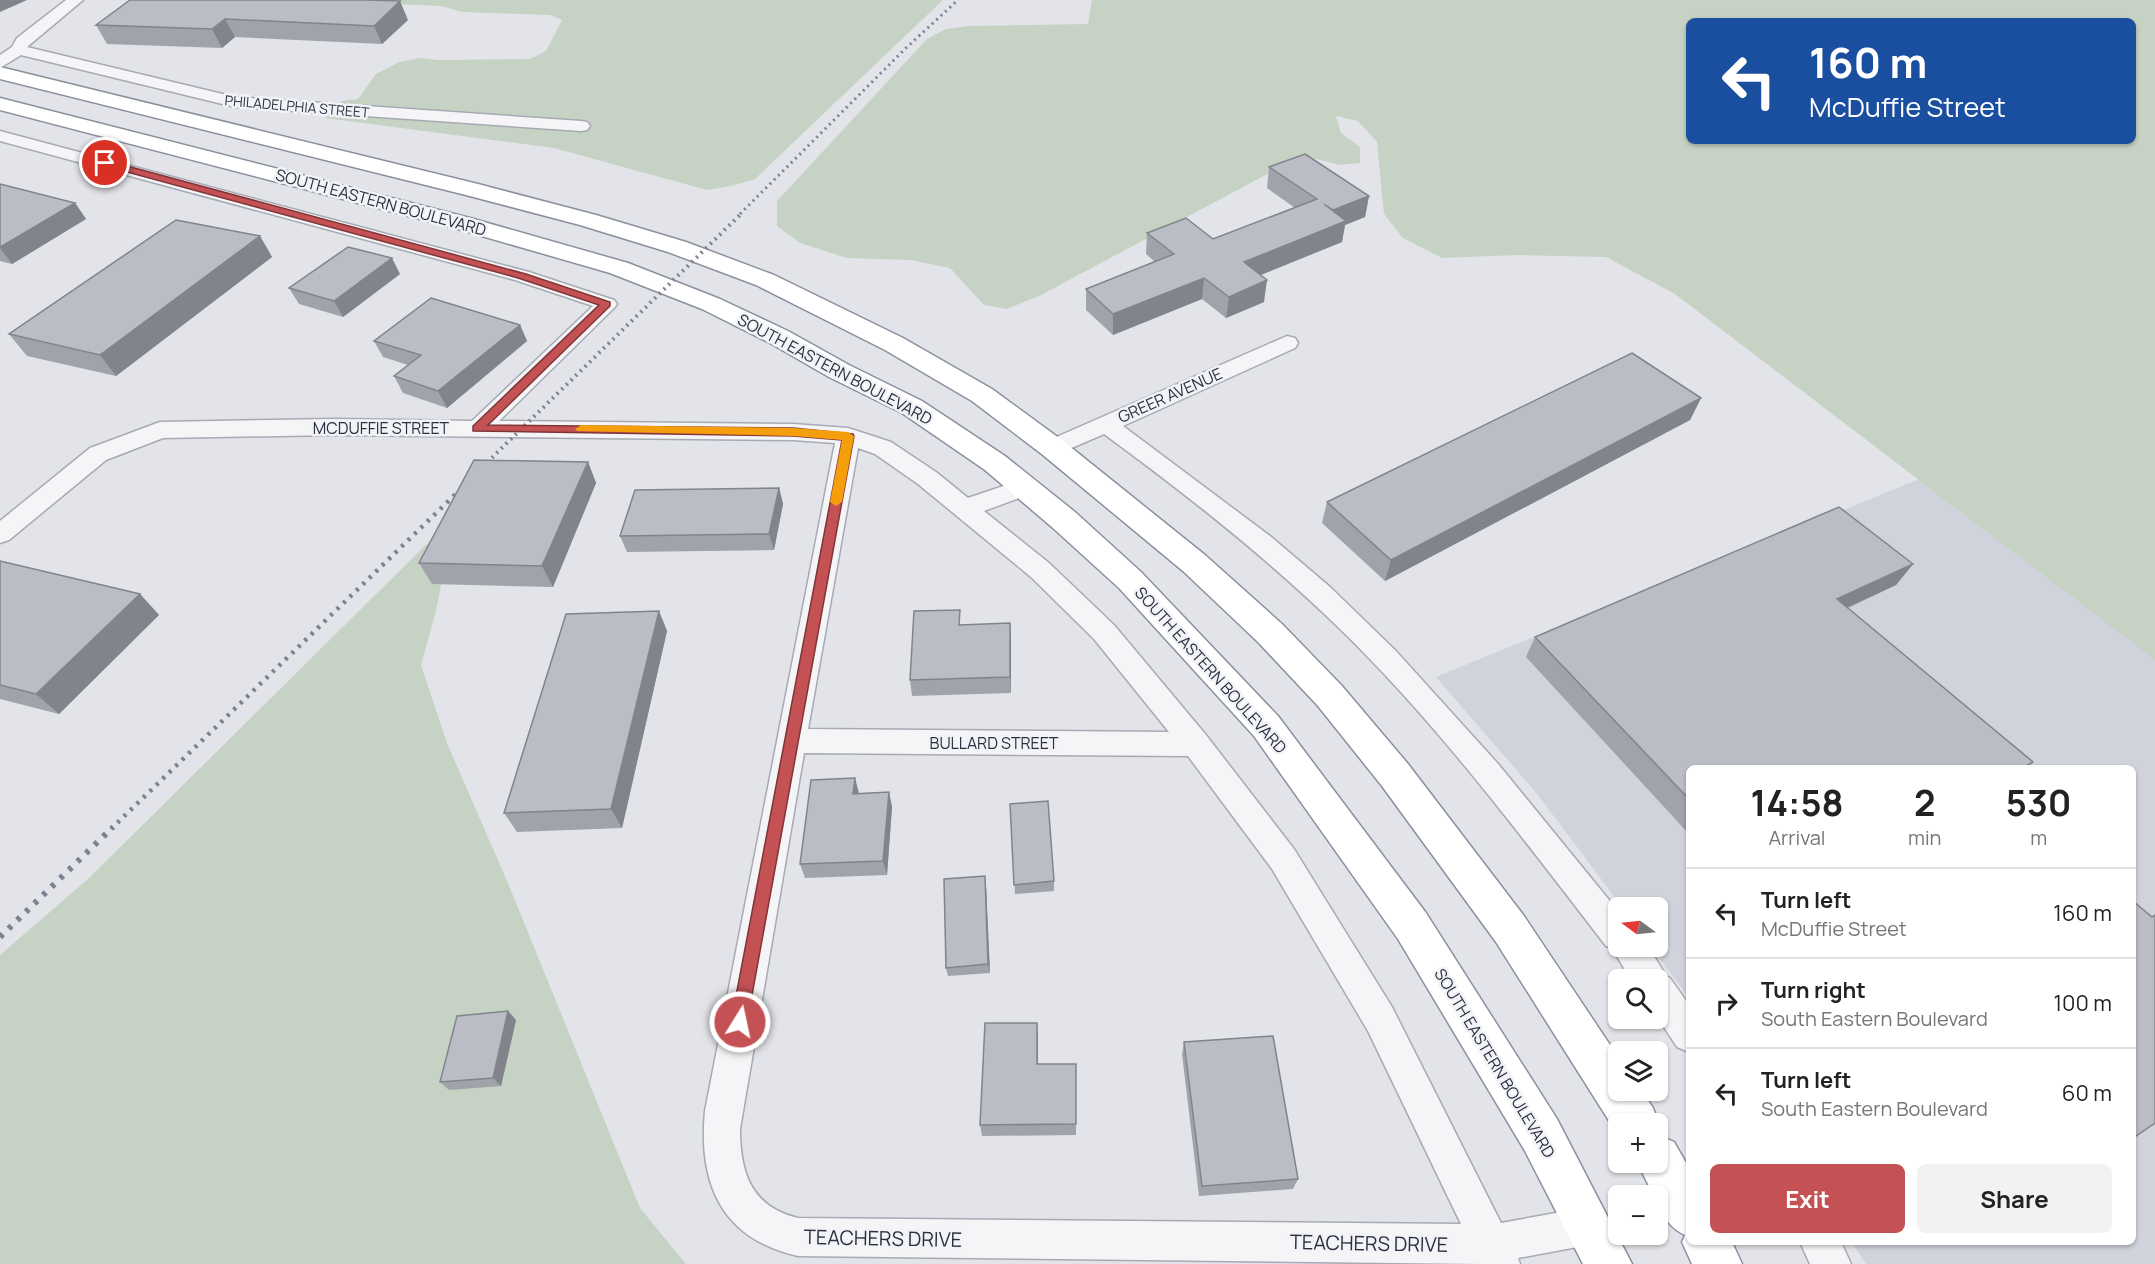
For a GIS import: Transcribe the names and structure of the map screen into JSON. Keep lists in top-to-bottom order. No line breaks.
{"streets":{"highway":["SOUTH EASTERN BOULEVARD"],"street":["PHILADELPHIA STREET","GREER AVENUE","MCDUFFIE STREET","BULLARD STREET","TEACHERS DRIVE"]},"crossings":[["SOUTH EASTERN BOULEVARD","GREER AVENUE"],["SOUTH EASTERN BOULEVARD","MCDUFFIE STREET"],["SOUTH EASTERN BOULEVARD","TEACHERS DRIVE"],["MCDUFFIE STREET","TEACHERS DRIVE"],["BULLARD STREET","TEACHERS DRIVE"]],"north":"left","page":{"turn":["160 m","McDuffie Street"],"eta":["14:58","Arrival","2","min","530","m"],"list":[{"name":"Turn left","note":"McDuffie Street","value":"160 m"},{"name":"Turn right","note":"South Eastern Boulevard","value":"100 m"},{"name":"Turn left","note":"South Eastern Boulevard","value":"60 m"}],"map_buttons":["+","−"],"buttons":["Exit","Share"]}}
